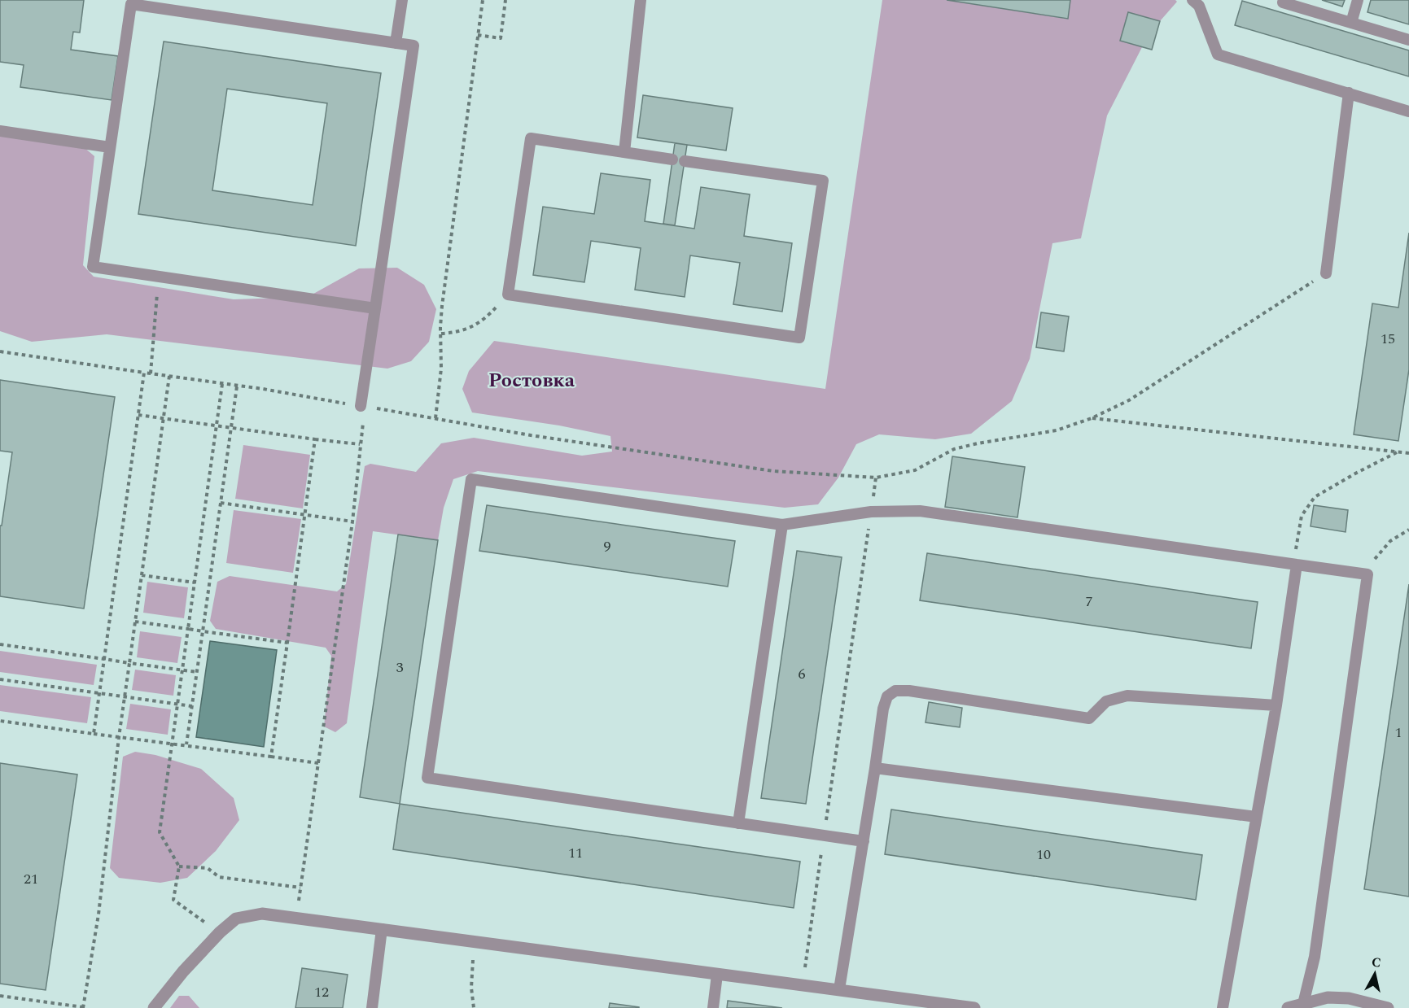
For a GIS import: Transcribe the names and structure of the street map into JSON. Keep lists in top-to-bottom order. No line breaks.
{"districts":["Ростовка"],"house_numbers":["15","9","7","3","6","1","11","10","21","12"],"north":"top"}
